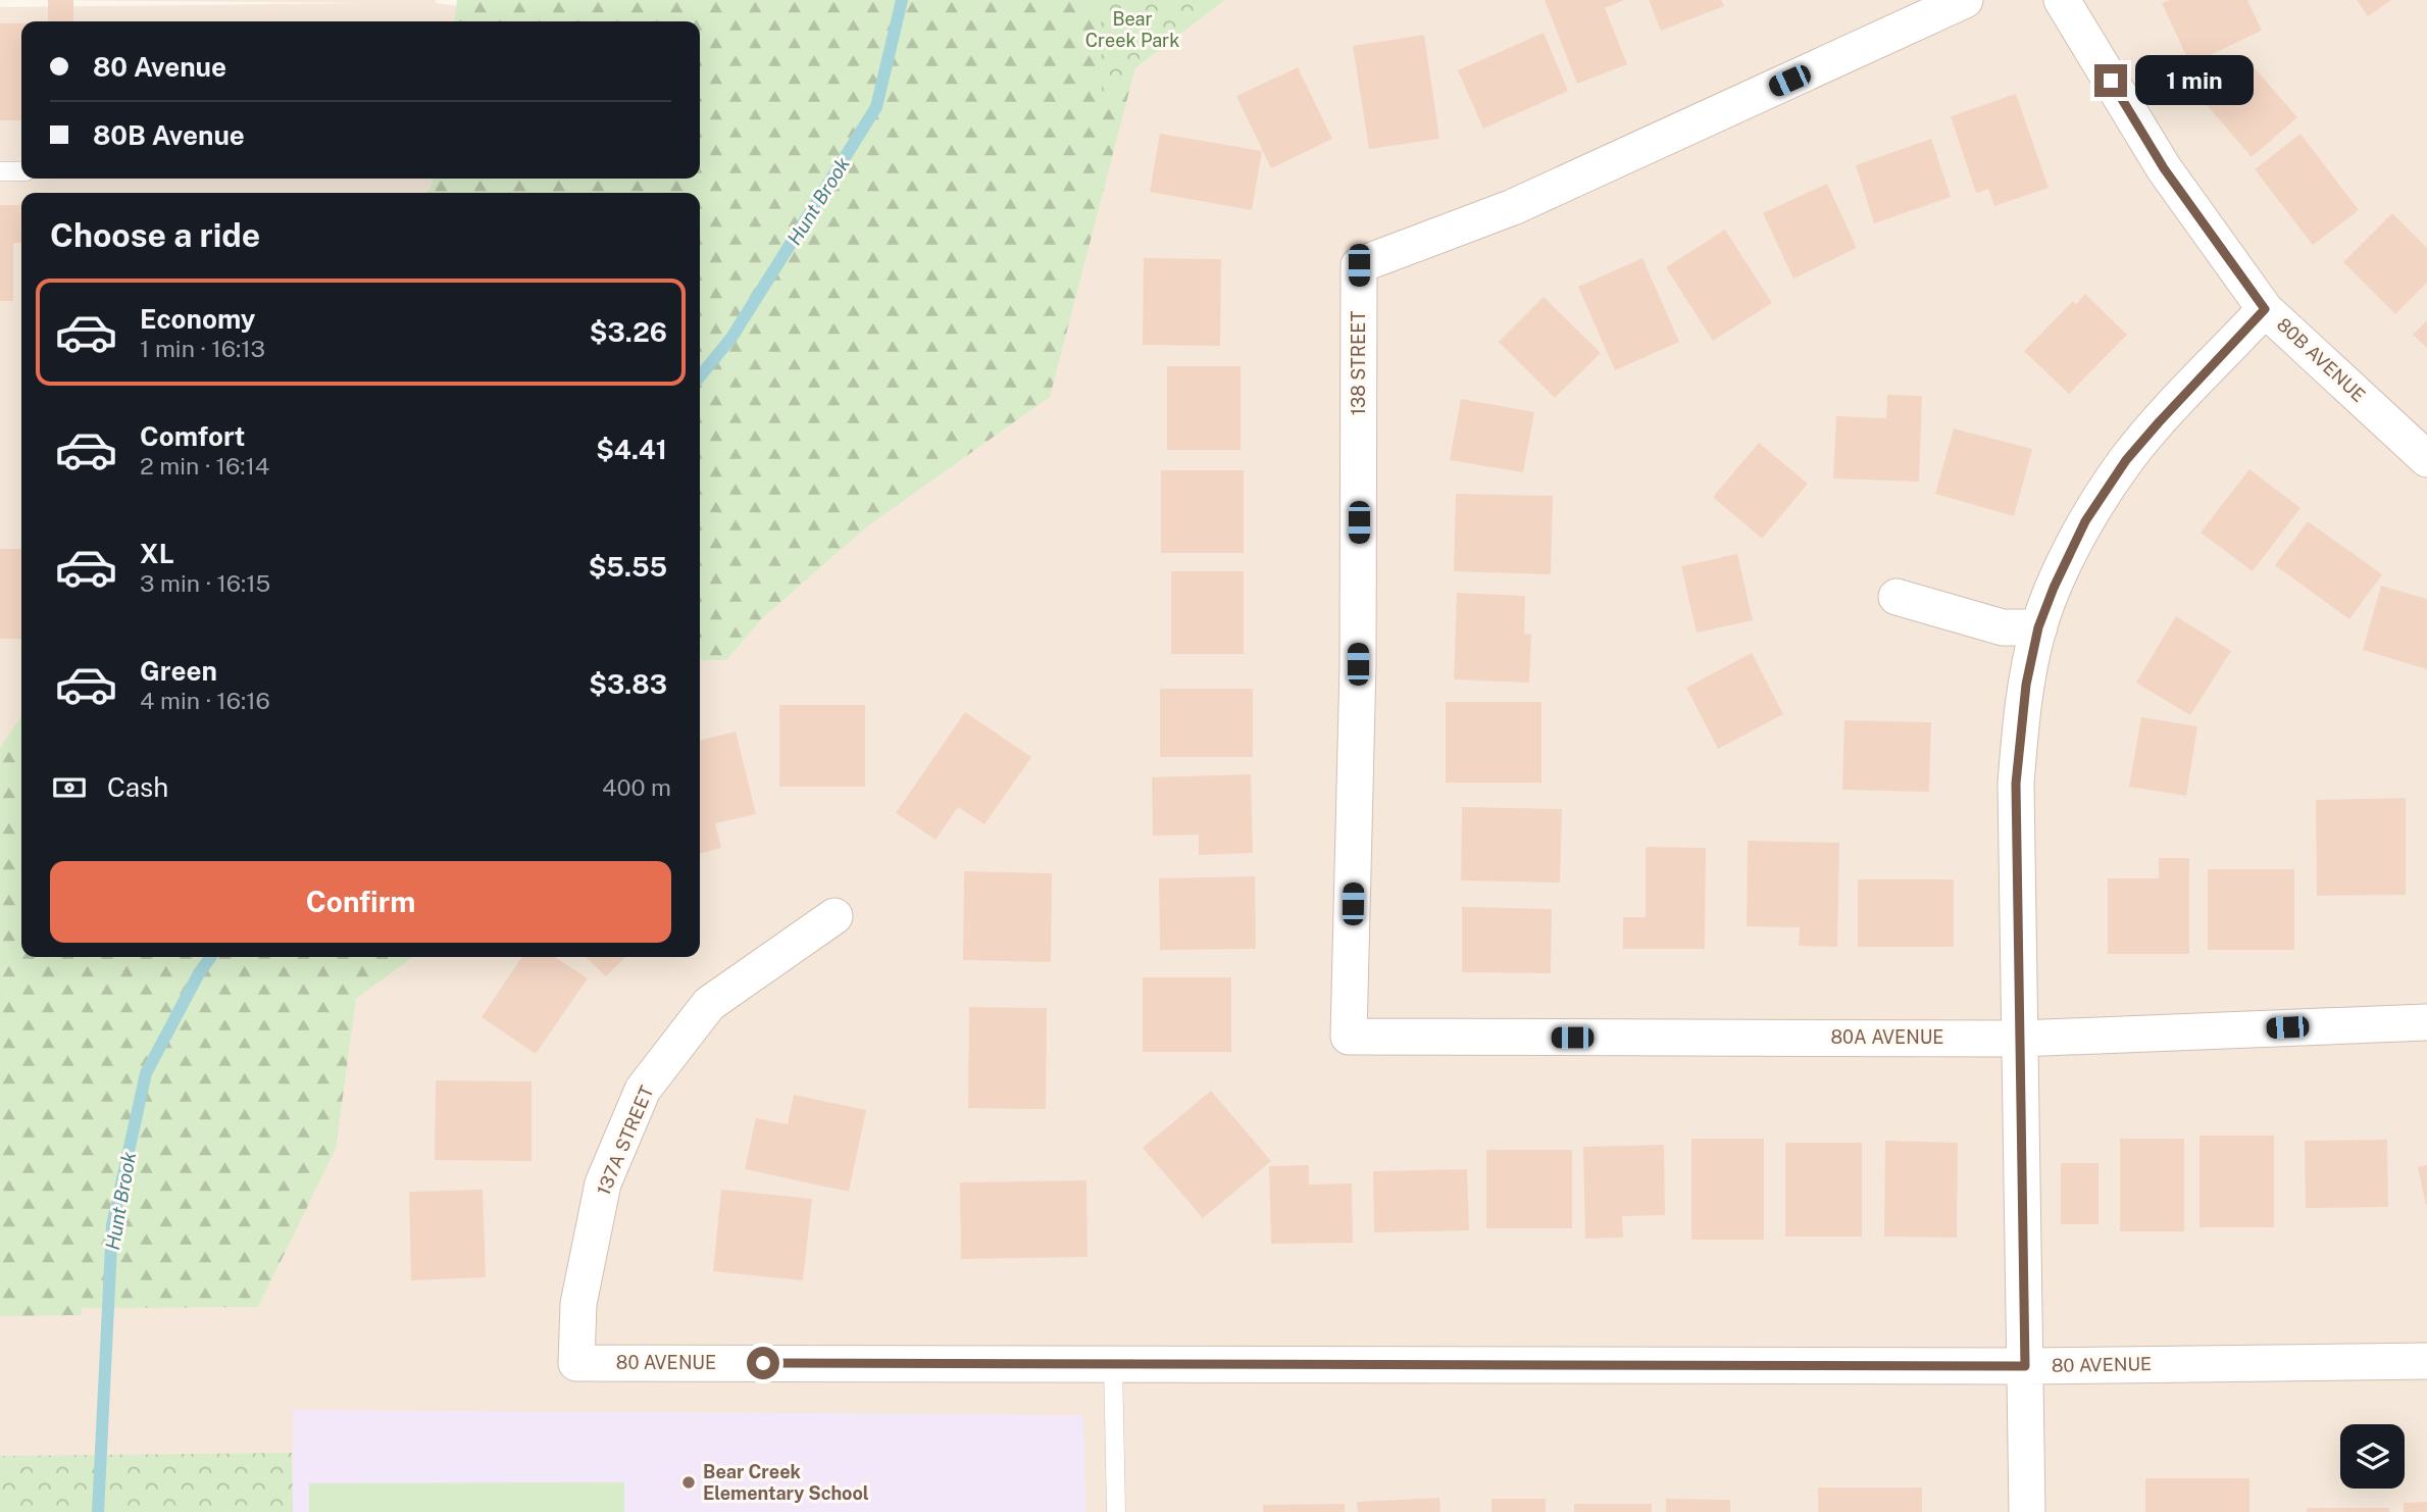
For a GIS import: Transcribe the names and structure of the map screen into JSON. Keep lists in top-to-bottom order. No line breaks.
{"streets":{"street":["80B AVENUE","138 STREET","80A AVENUE","137A STREET","80 AVENUE"]},"crossings":[["138 STREET","80A AVENUE"],["137A STREET","80 AVENUE"]],"water":["Hunt Brook"],"parks":["Bear Creek Park"],"places":["Bear Creek Elementary School"],"page":{"banner":["80 Avenue","80B Avenue"],"bubble":"1 min","heading":"Choose a ride","list":[{"name":"Economy","note":"1 min · 16:13","value":"$3.26"},{"name":"Comfort","note":"2 min · 16:14","value":"$4.41"},{"name":"XL","note":"3 min · 16:15","value":"$5.55"},{"name":"Green","note":"4 min · 16:16","value":"$3.83"}],"pay":["Cash","400 m"],"buttons":"Confirm"}}
